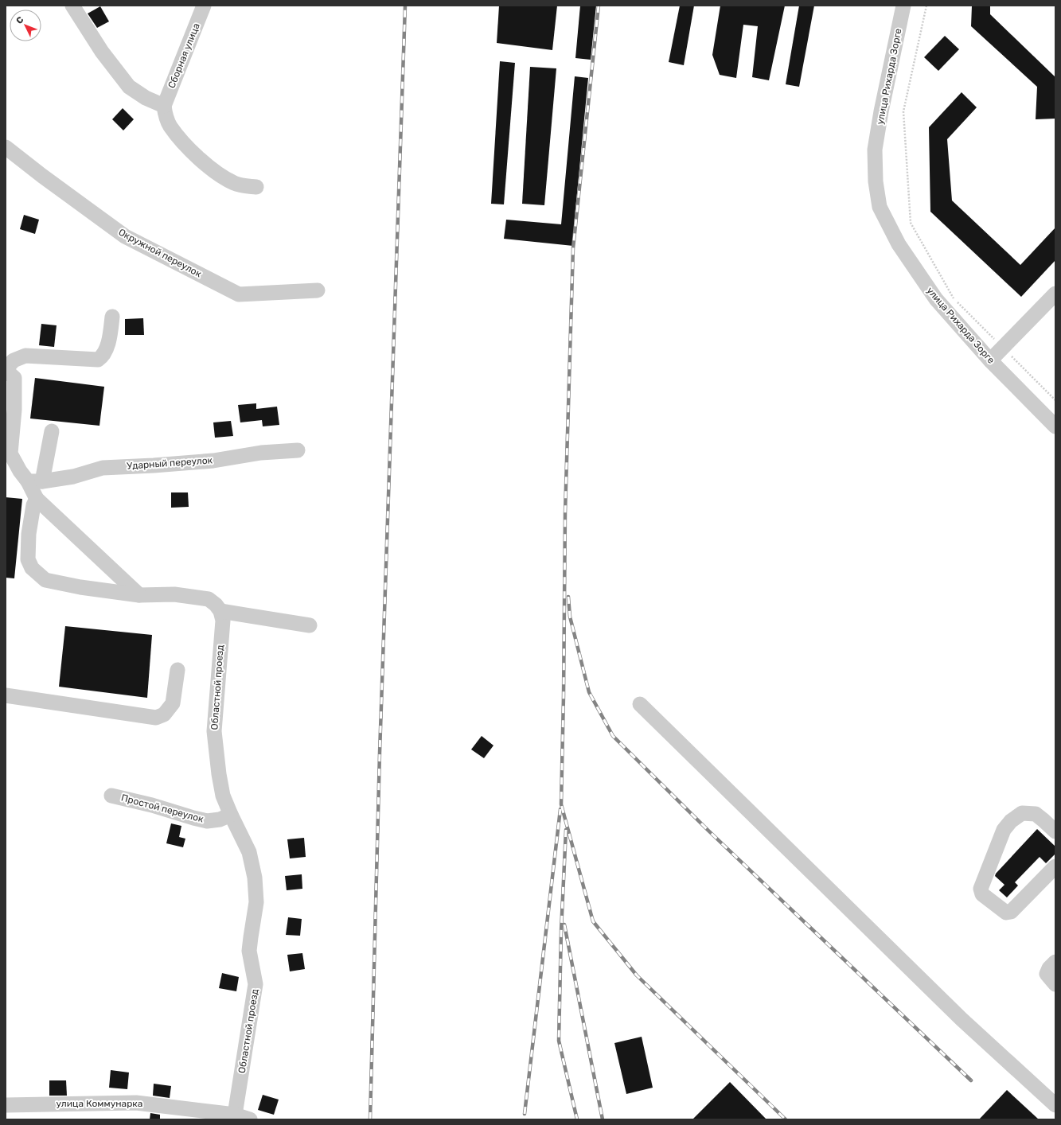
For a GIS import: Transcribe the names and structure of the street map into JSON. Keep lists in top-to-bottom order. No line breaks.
{"streets":{"street":["Сборная улица","улица Рихарда Зорге","Окружной переулок","Ударный переулок","Областной проезд","Простой переулок","улица Коммунарка"]},"crossings":[["Областной проезд","Простой переулок"],["Областной проезд","улица Коммунарка"]],"north":"top left"}
